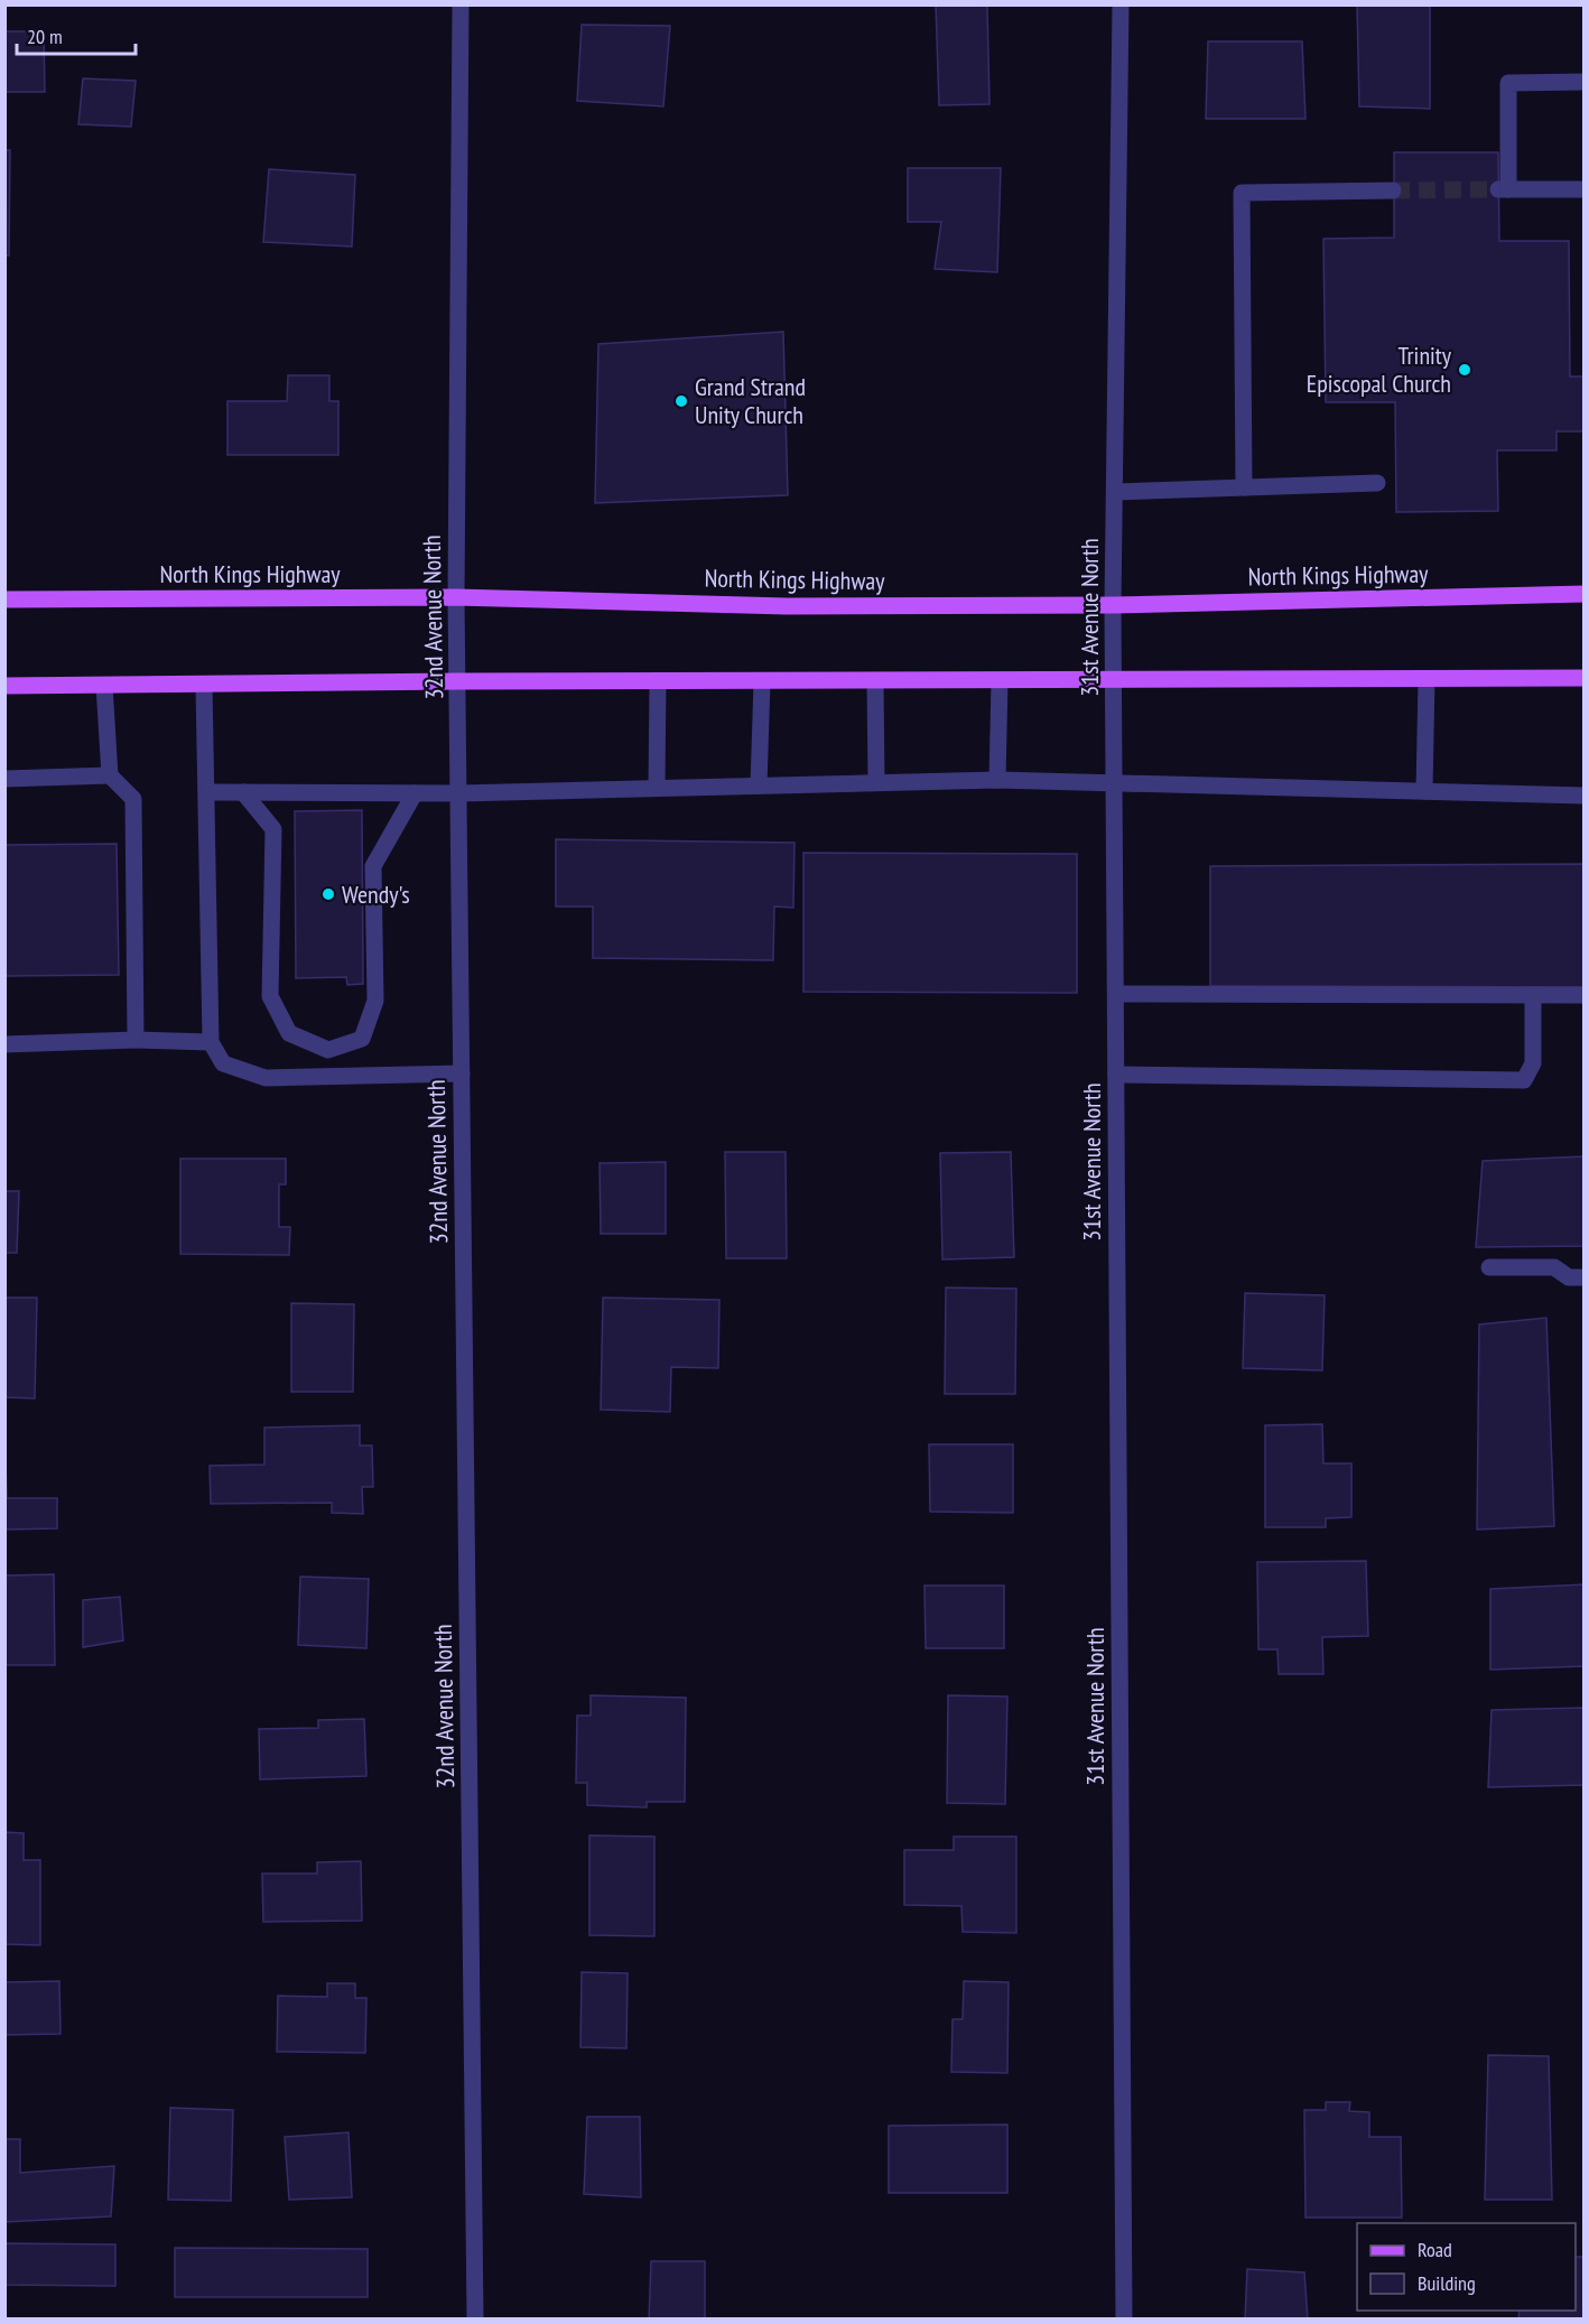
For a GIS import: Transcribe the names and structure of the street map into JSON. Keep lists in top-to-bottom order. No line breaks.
{"streets":{"main road":["North Kings Highway"],"street":["32nd Avenue North","31st Avenue North"]},"crossings":[["North Kings Highway","32nd Avenue North"],["North Kings Highway","31st Avenue North"]],"places":["Trinity Episcopal Church","Grand Strand Unity Church","Wendy's"],"legend":["Road","Building"],"scale_bar":"20 m"}
